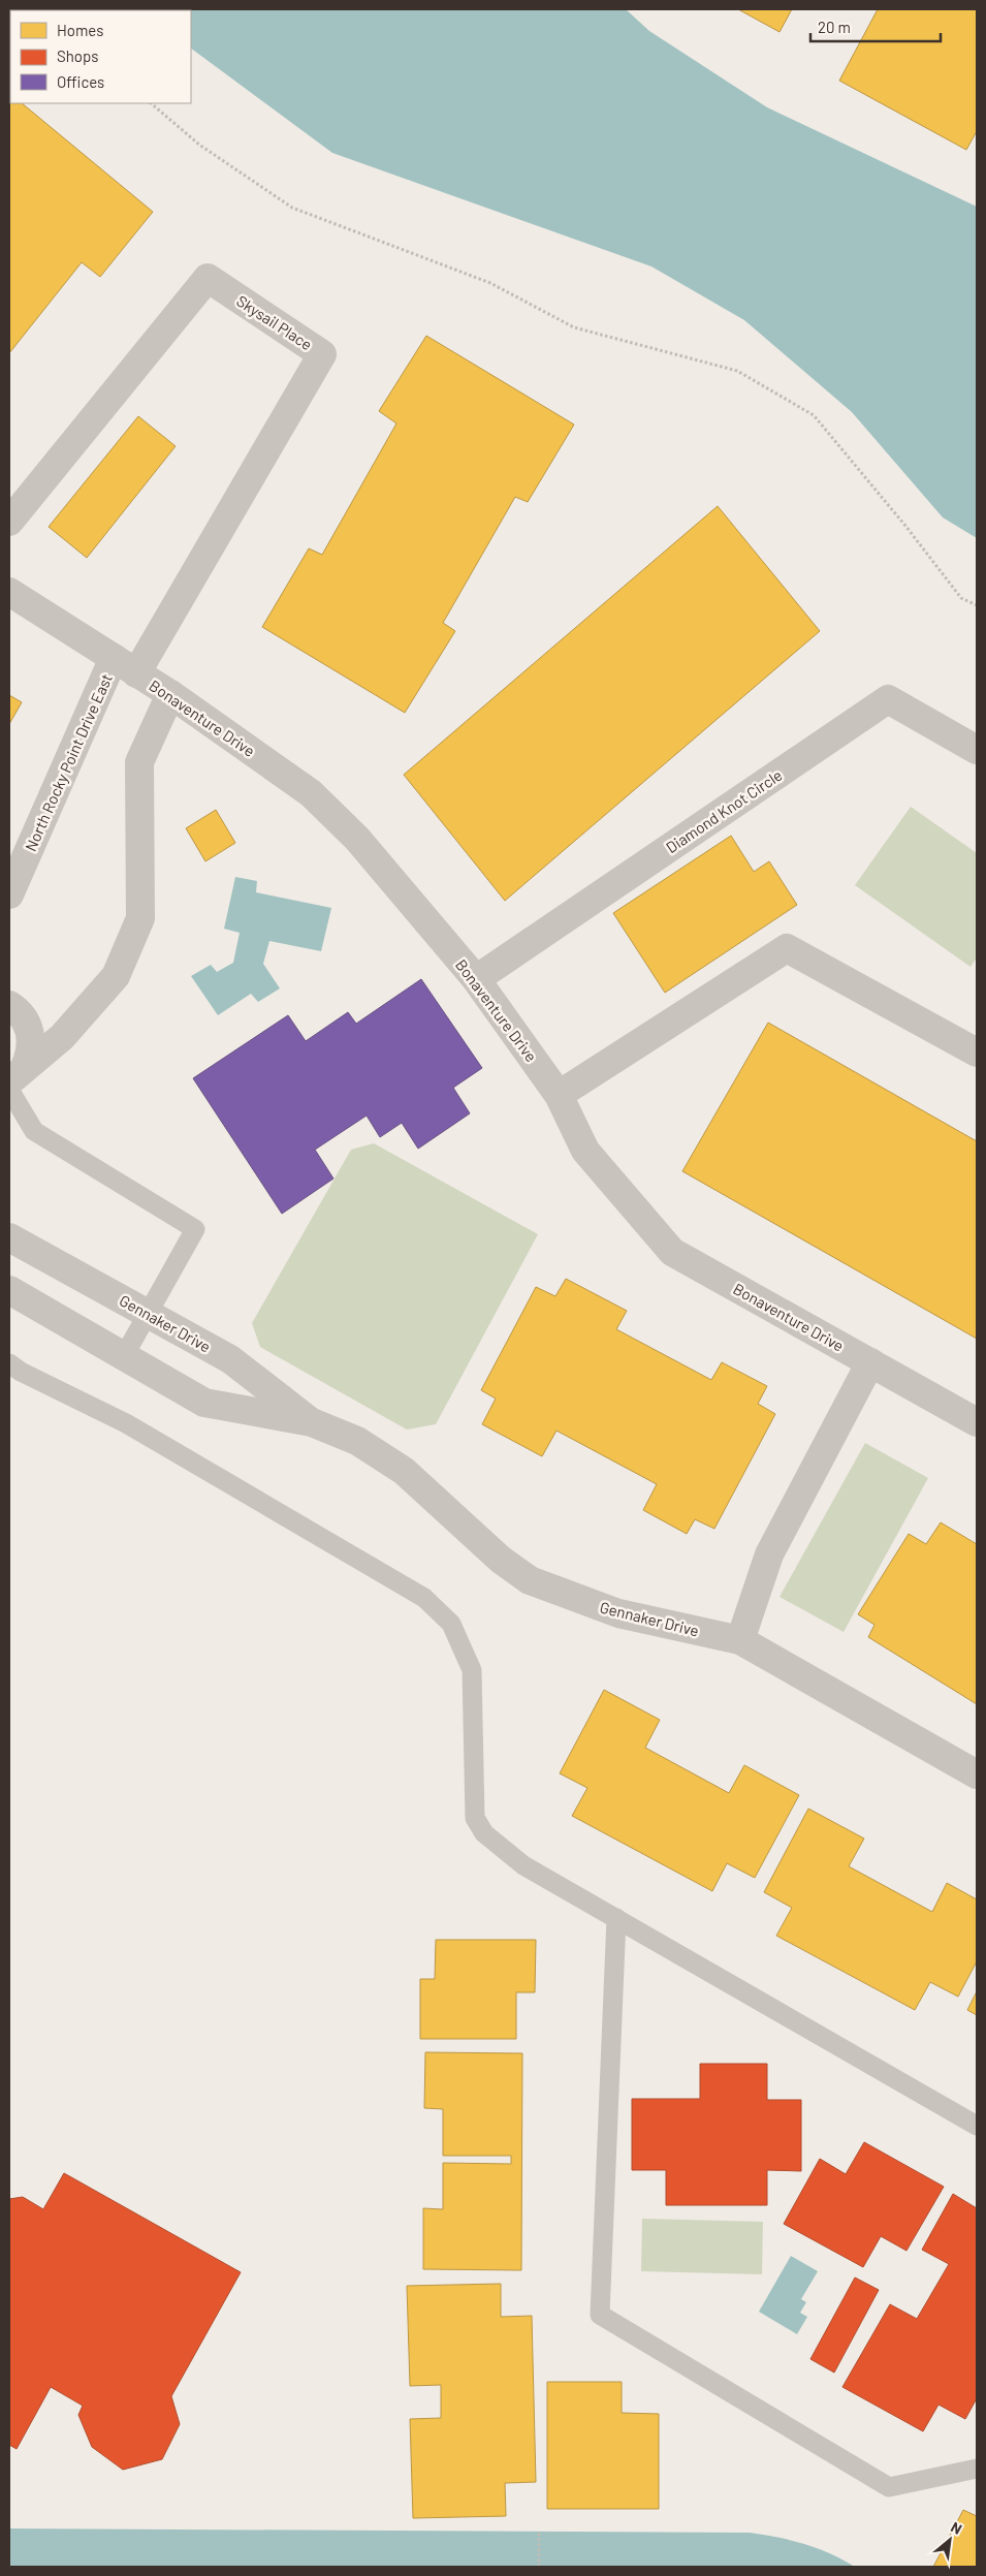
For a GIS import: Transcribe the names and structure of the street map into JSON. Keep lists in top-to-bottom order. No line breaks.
{"streets":{"street":["Skysail Place","Bonaventure Drive","North Rocky Point Drive East","Diamond Knot Circle","Gennaker Drive"]},"crossings":[["Skysail Place","Bonaventure Drive"],["Skysail Place","North Rocky Point Drive East"],["Bonaventure Drive","North Rocky Point Drive East"],["Bonaventure Drive","Diamond Knot Circle"]],"legend":["Homes","Shops","Offices"],"scale_bar":"20 m","north":"top right"}
